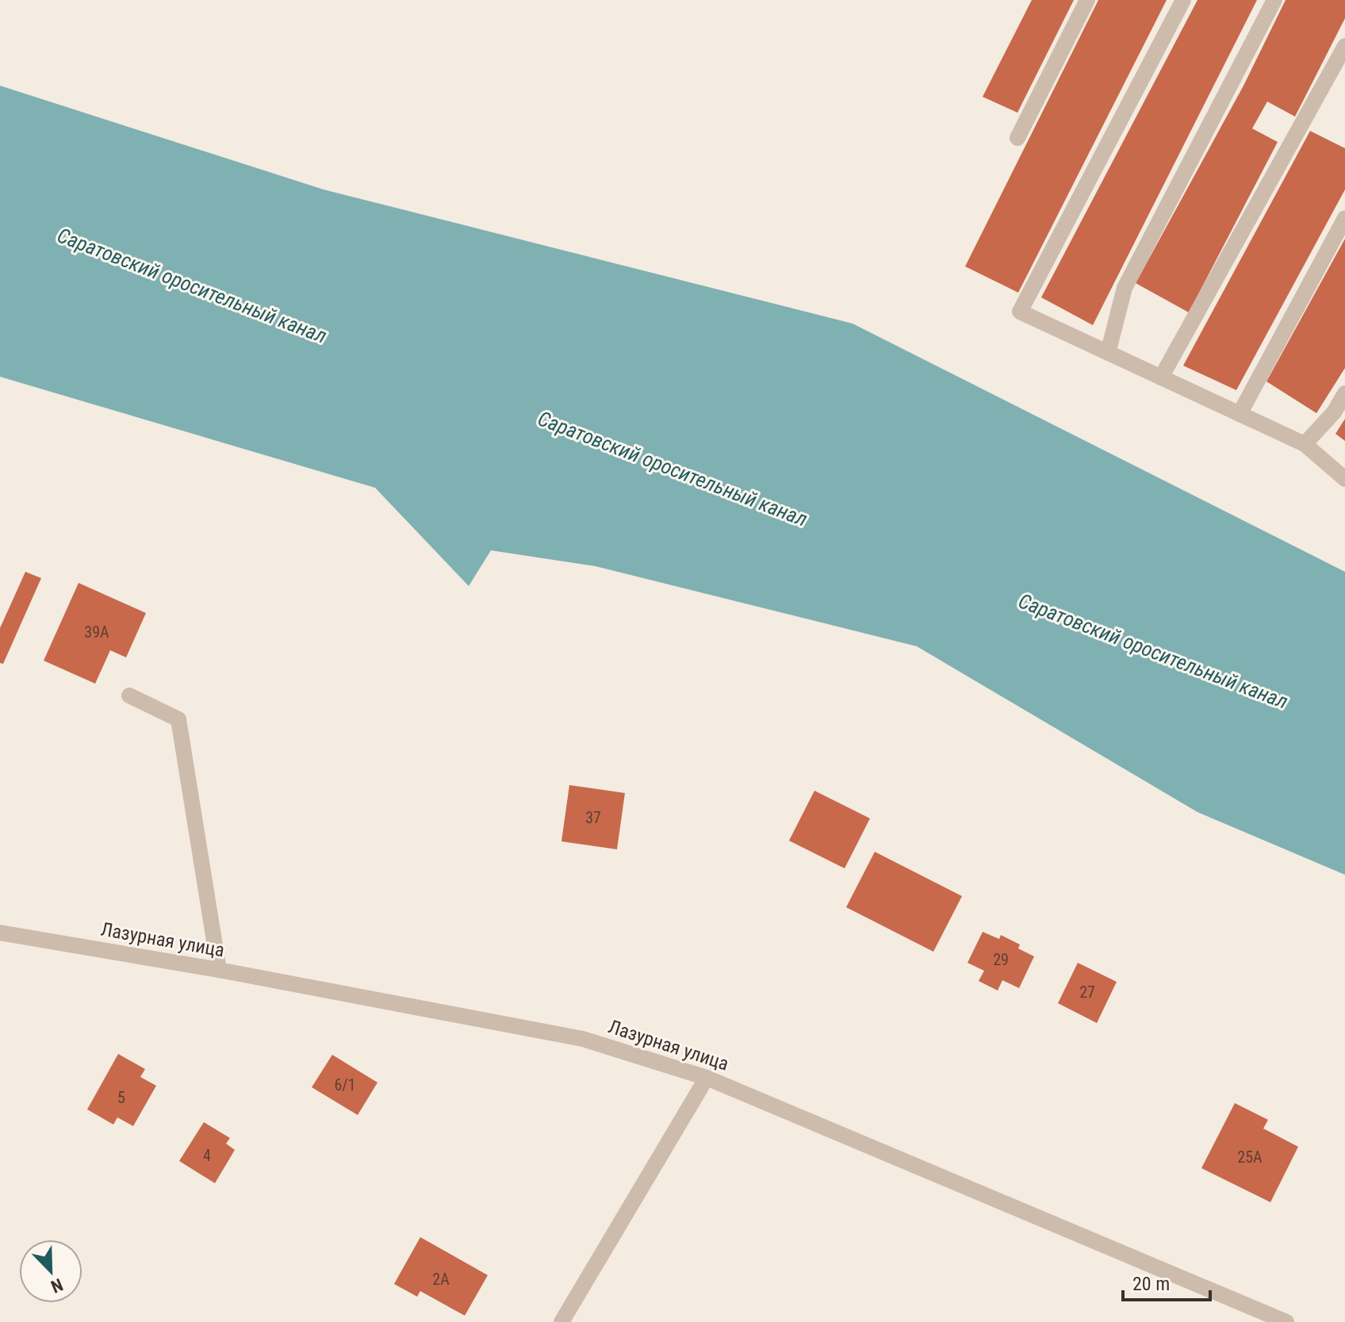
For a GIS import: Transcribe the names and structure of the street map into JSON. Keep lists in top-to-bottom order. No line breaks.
{"streets":{"street":["Лазурная улица"]},"water":["Саратовский оросительный канал"],"house_numbers":["39А","37","29","27","6/1","5","4","25А","2А"],"scale_bar":"20 m","north":"bottom right"}
